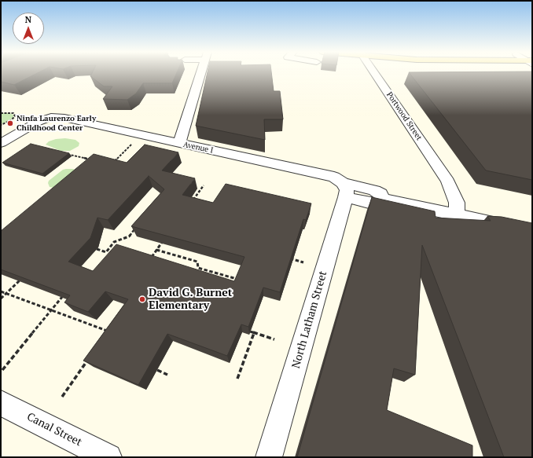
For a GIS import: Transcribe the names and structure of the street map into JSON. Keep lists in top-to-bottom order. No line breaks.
{"streets":{"street":["Portwood Street","Avenue I","North Latham Street","Canal Street"]},"crossings":[["Portwood Street","Avenue I"],["Avenue I","North Latham Street"]],"places":["Ninfa Laurenzo Early Childhood Center","David G. Burnet Elementary"],"north":"top"}
